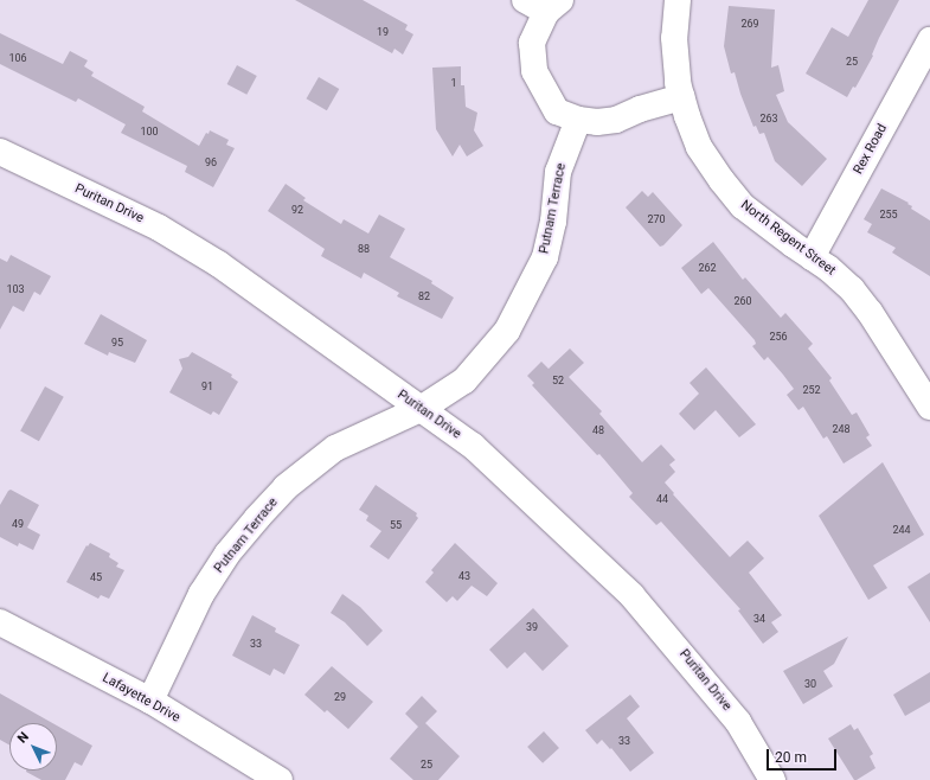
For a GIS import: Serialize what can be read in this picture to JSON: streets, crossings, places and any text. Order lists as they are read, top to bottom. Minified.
{"streets":{"street":["Rex Road","Puritan Drive","Putnam Terrace","North Regent Street","Lafayette Drive"]},"crossings":[["Rex Road","North Regent Street"],["Puritan Drive","Putnam Terrace"],["Putnam Terrace","Lafayette Drive"]],"house_numbers":["269","19","106","25","1","263","100","96","92","255","270","88","262","103","82","260","256","95","52","91","252","248","48","44","49","55","244","43","45","34","39","33","30","29","33","25"],"scale_bar":"20 m","north":"top left"}
